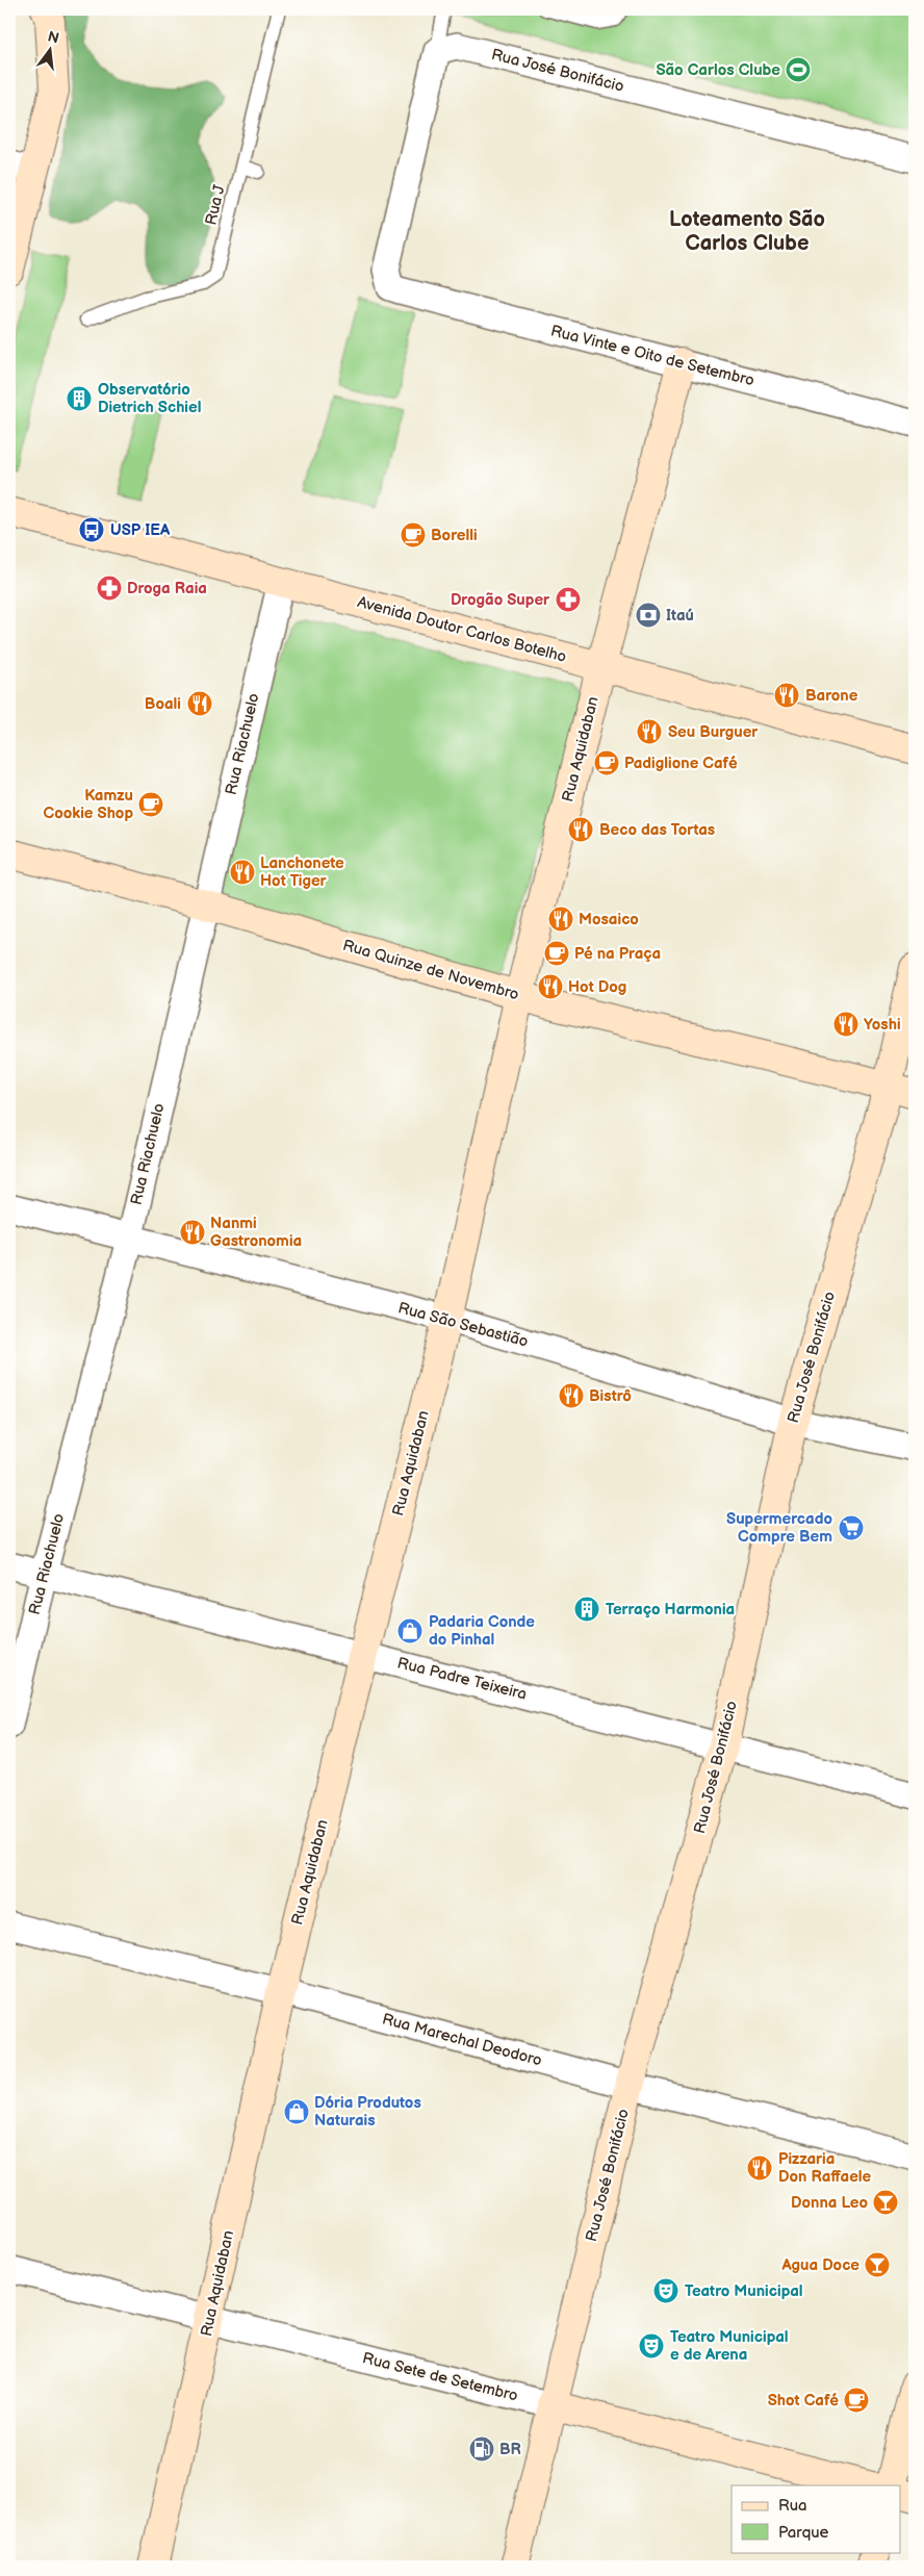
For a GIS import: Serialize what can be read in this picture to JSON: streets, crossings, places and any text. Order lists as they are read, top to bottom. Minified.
{"streets":{"main road":["Rua José Bonifácio","Avenida Doutor Carlos Botelho","Rua Aquidaban","Rua Quinze de Novembro","Rua Sete de Setembro"],"street":["Rua Vinte e Oito de Setembro","Rua Riachuelo","Rua São Sebastião","Rua Padre Teixeira","Rua Marechal Deodoro"],"lane":["Rua J"]},"crossings":[["Rua José Bonifácio","Rua Vinte e Oito de Setembro"],["Rua José Bonifácio","Rua Quinze de Novembro"],["Rua José Bonifácio","Rua São Sebastião"],["Rua José Bonifácio","Rua Padre Teixeira"],["Rua José Bonifácio","Rua Marechal Deodoro"],["Rua José Bonifácio","Rua Sete de Setembro"],["Rua Vinte e Oito de Setembro","Rua Aquidaban"],["Avenida Doutor Carlos Botelho","Rua Riachuelo"],["Avenida Doutor Carlos Botelho","Rua Aquidaban"],["Rua Riachuelo","Rua Quinze de Novembro"],["Rua Riachuelo","Rua São Sebastião"],["Rua Riachuelo","Rua Padre Teixeira"],["Rua Aquidaban","Rua Quinze de Novembro"],["Rua Aquidaban","Rua São Sebastião"],["Rua Aquidaban","Rua Padre Teixeira"],["Rua Aquidaban","Rua Marechal Deodoro"],["Rua Aquidaban","Rua Sete de Setembro"]],"districts":["Loteamento São Carlos Clube"],"places":{"sports":["São Carlos Clube"],"building":["Observatório Dietrich Schiel","Terraço Harmonia"],"bus stop":["USP IEA"],"cafe":["Borelli","Padiglione Café","Kamzu Cookie Shop","Pé na Praça","Shot Café"],"pharmacy":["Droga Raia","Drogão Super"],"bank":["Itaú"],"restaurant":["Barone","Boali","Seu Burguer","Beco das Tortas","Lanchonete Hot Tiger","Mosaico","Hot Dog","Yoshi","Nanmi Gastronomia","Bistrô","Pizzaria Don Raffaele"],"supermarket":["Supermercado Compre Bem"],"shop":["Padaria Conde do Pinhal","Dória Produtos Naturais"],"bar":["Donna Leo","Agua Doce"],"theatre":["Teatro Municipal","Teatro Municipal e de Arena"],"fuel station":["BR"]},"legend":["Rua","Parque"],"north":"top"}
